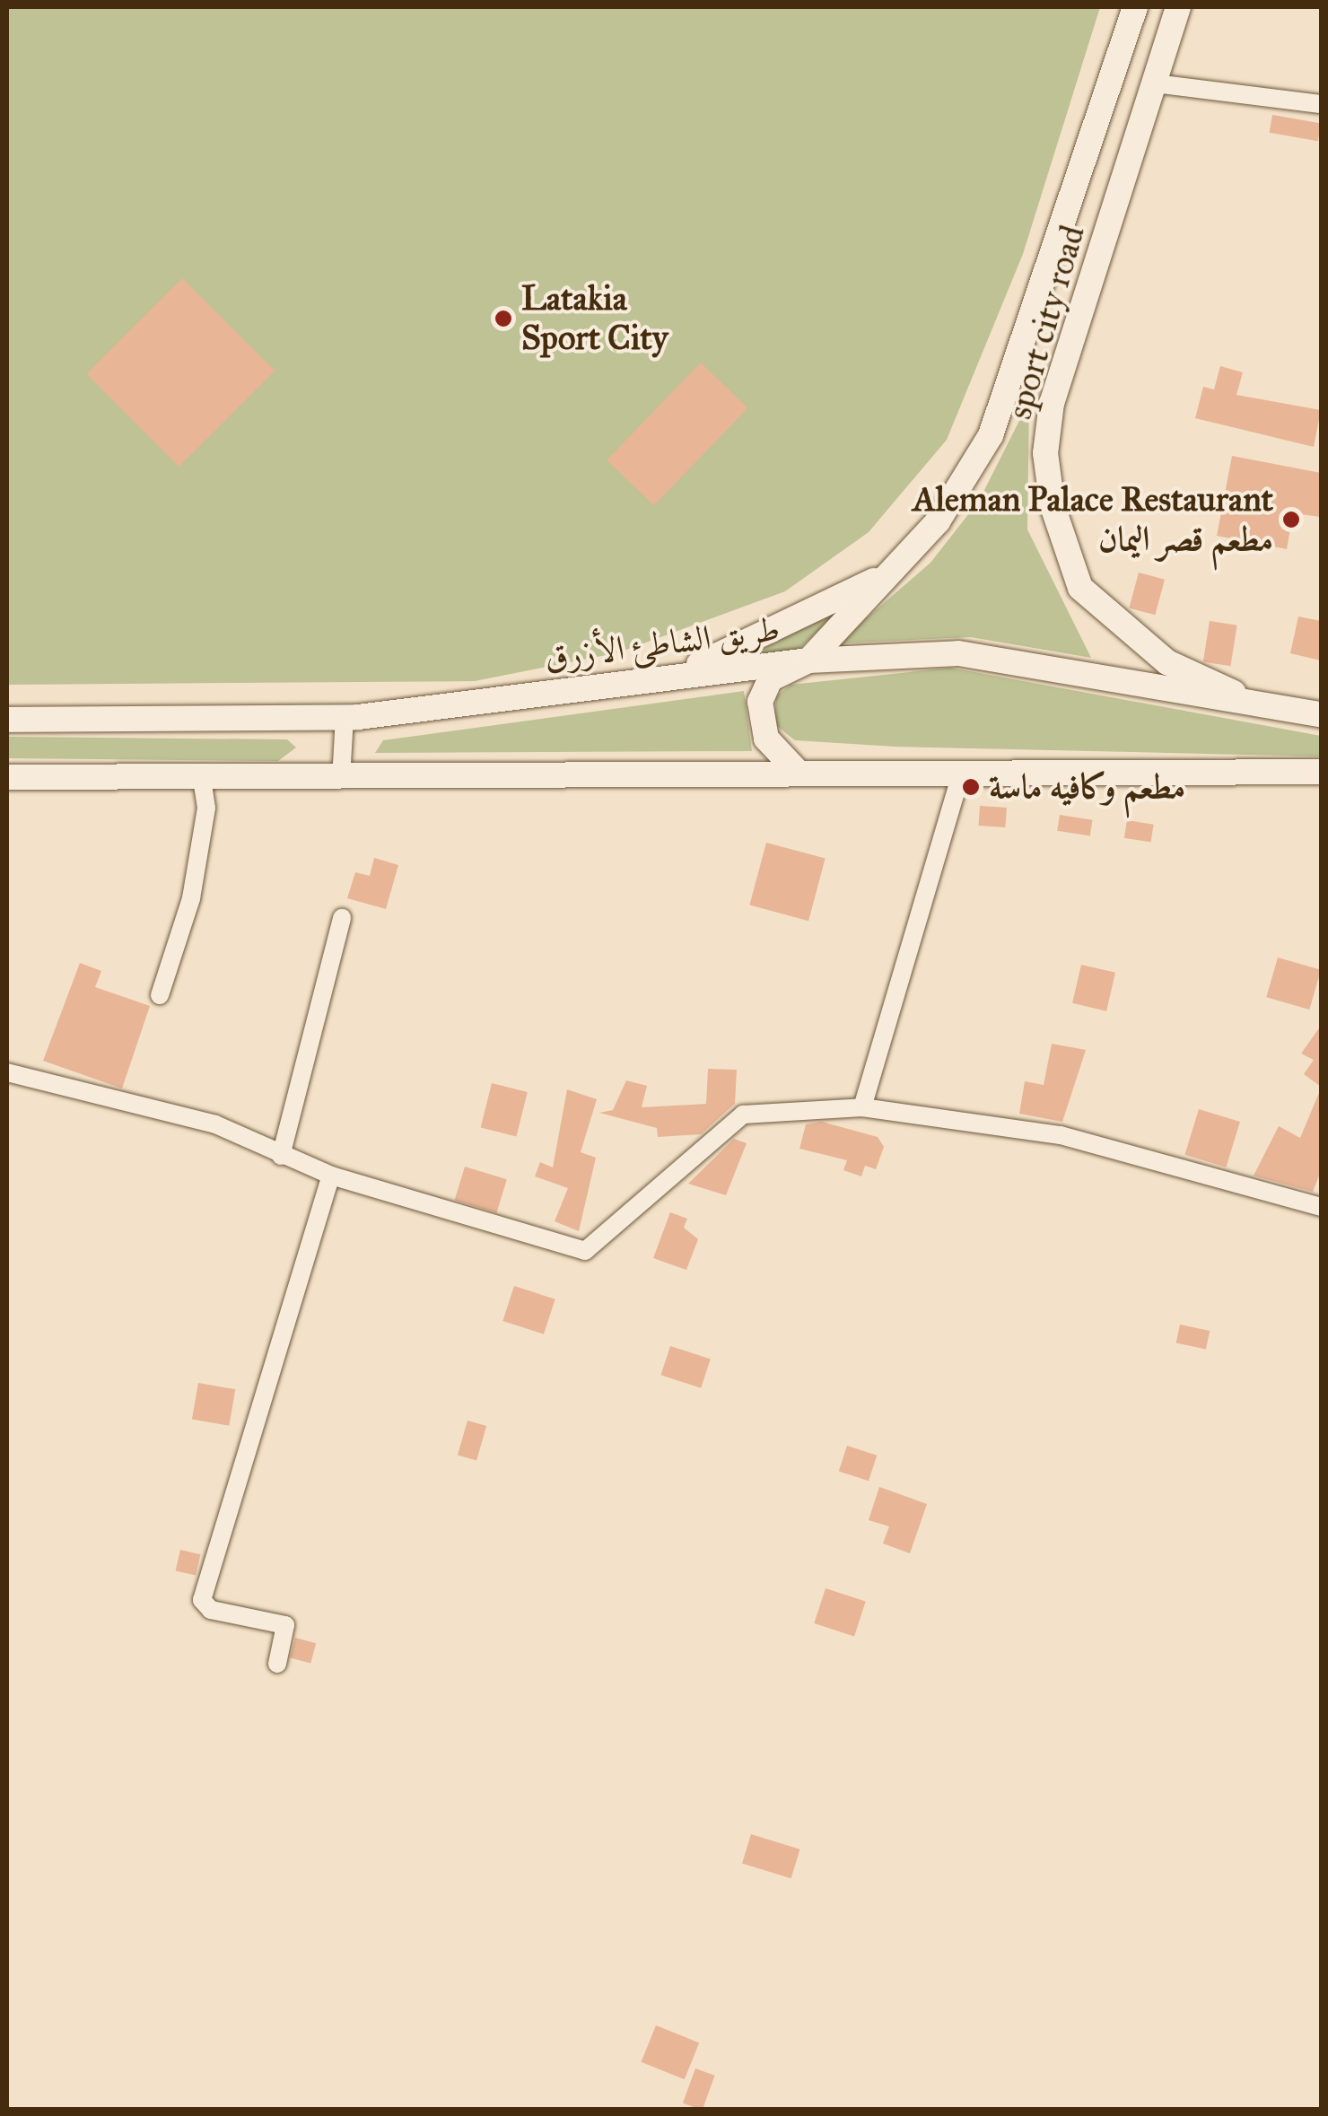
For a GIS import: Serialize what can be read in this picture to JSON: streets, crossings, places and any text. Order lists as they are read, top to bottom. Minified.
{"streets":{"main road":["sport city road","طريق الشاطئ الأزرق"]},"crossings":[["sport city road","طريق الشاطئ الأزرق"]],"places":["Latakia Sport City","Aleman Palace Restaurant مطعم قصر اليمان","مطعم وكافيه ماسة"]}
